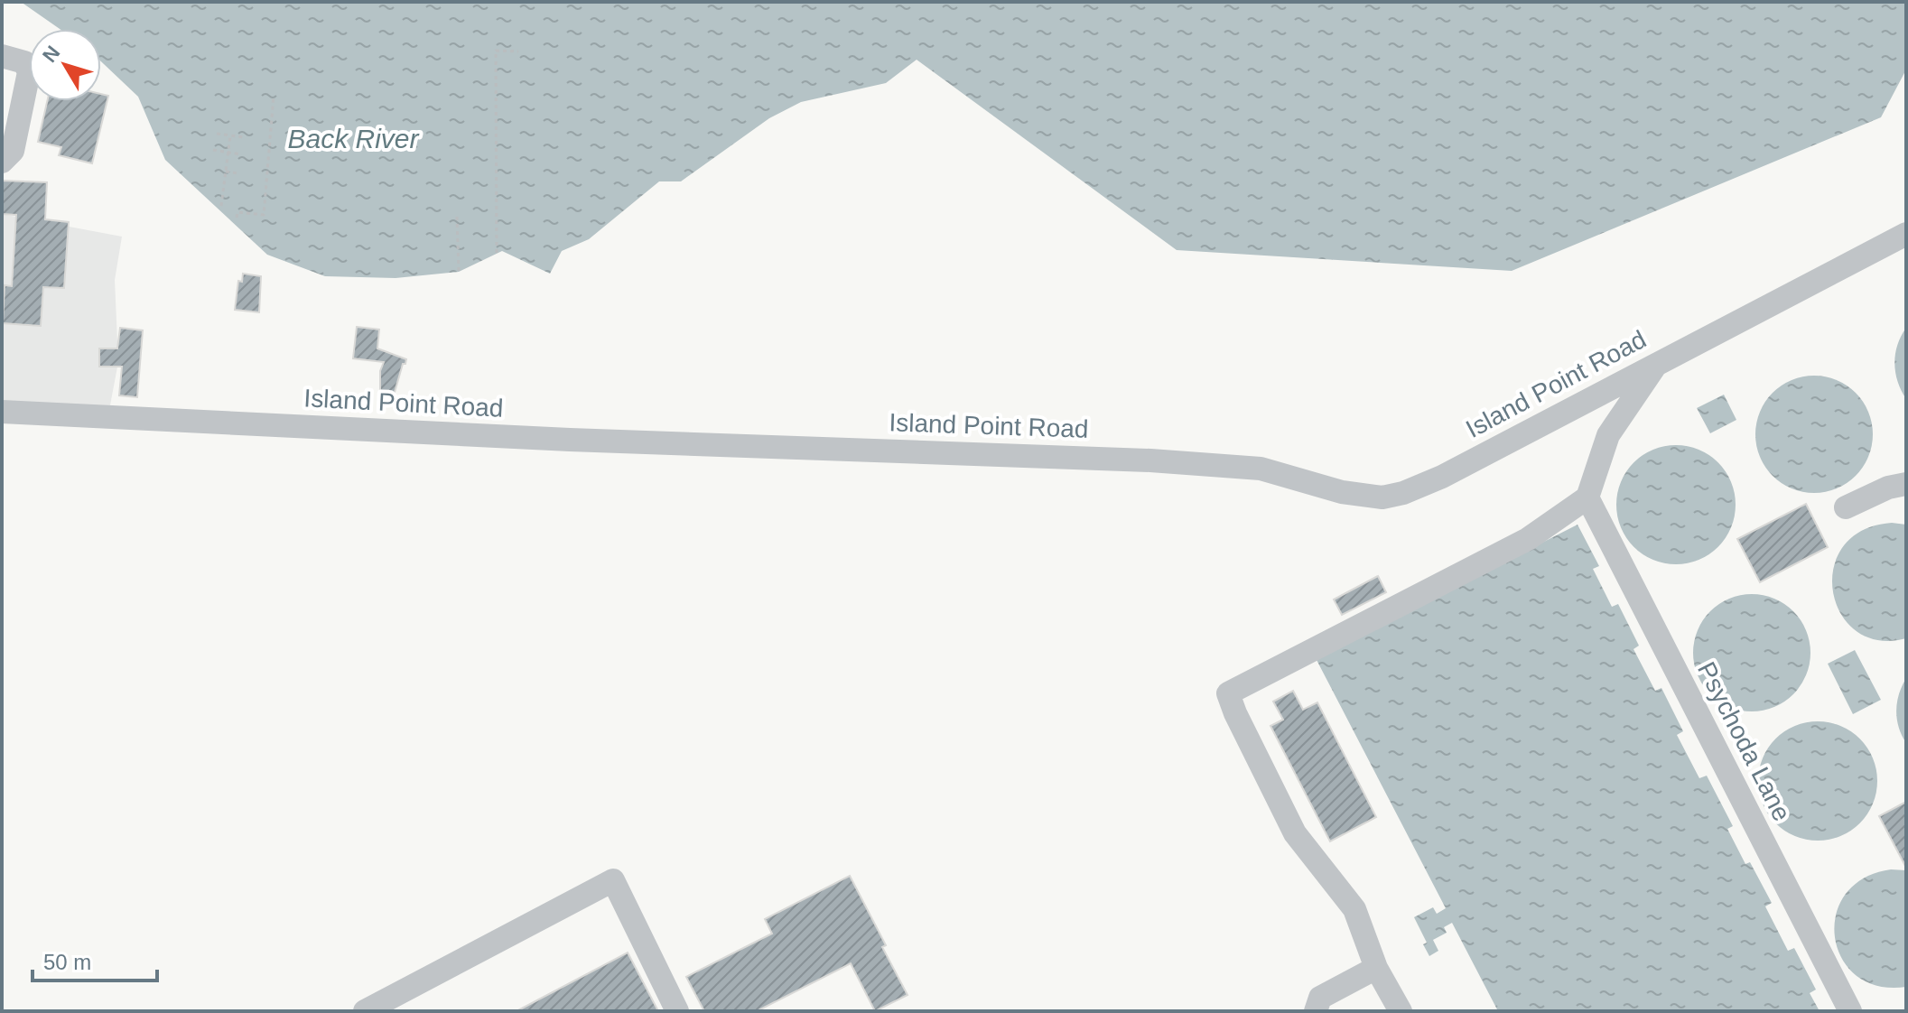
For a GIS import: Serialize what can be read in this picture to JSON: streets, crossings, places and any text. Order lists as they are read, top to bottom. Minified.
{"streets":{"street":["Island Point Road","Psychoda Lane"]},"water":["Back River"],"scale_bar":"50 m","north":"top left"}
